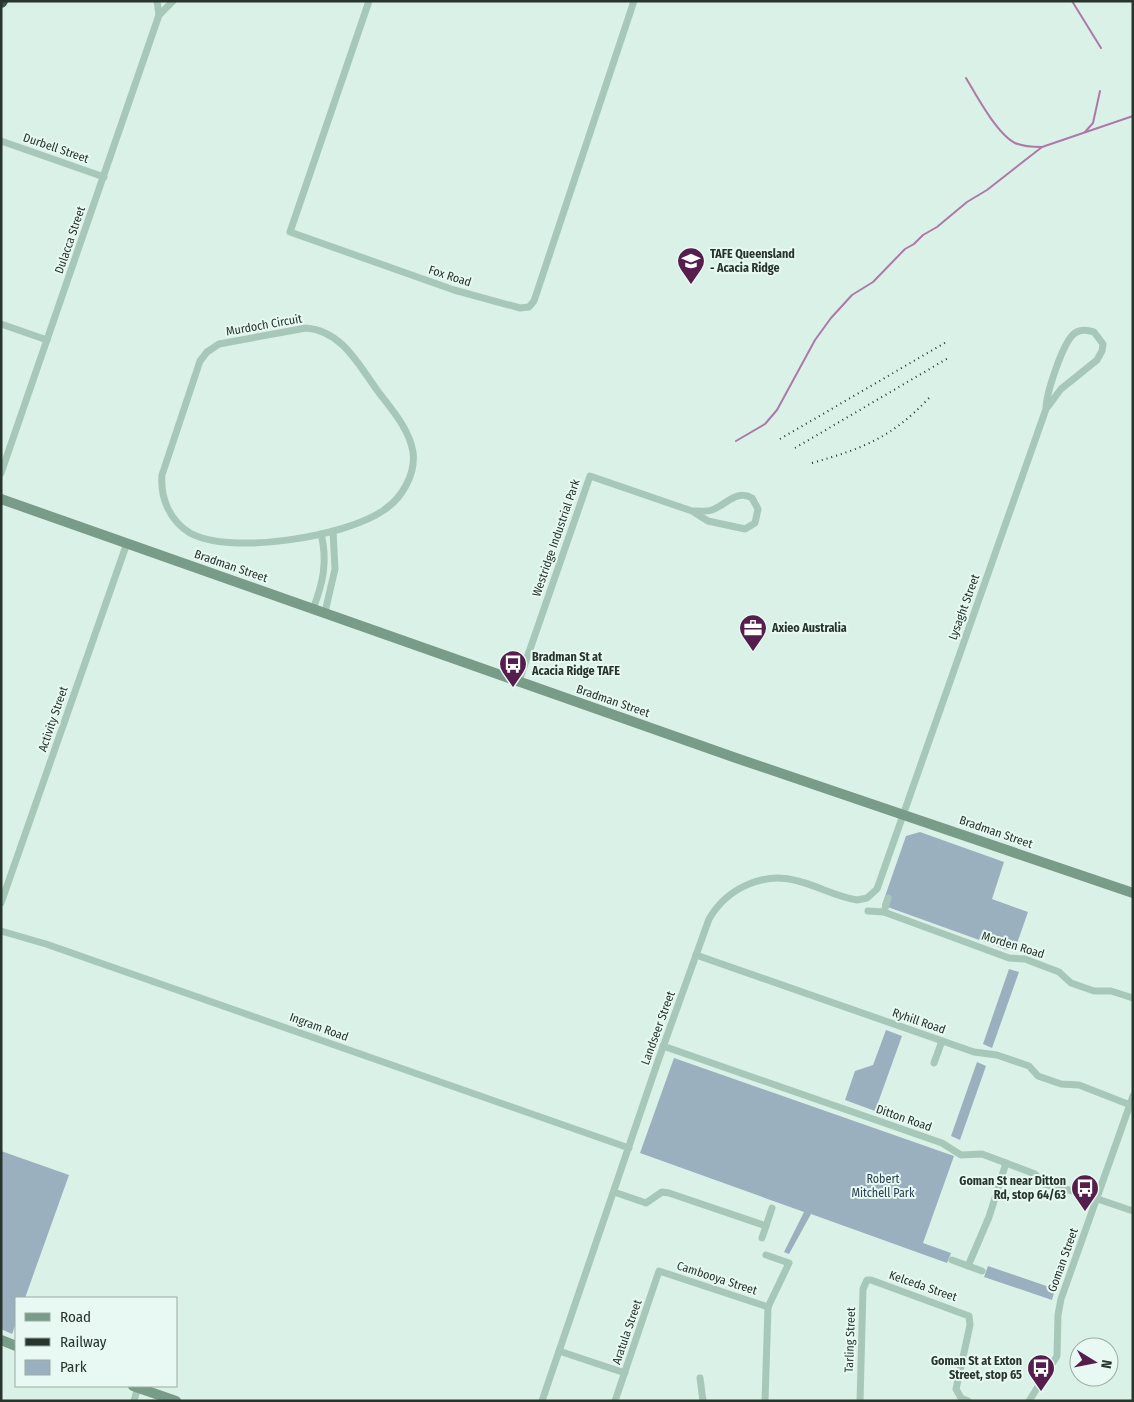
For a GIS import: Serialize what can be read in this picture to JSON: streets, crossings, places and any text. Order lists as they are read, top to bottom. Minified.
{"streets":{"main road":["Bradman Street"],"street":["Durbell Street","Dulacca Street","Fox Road","Murdoch Circuit","Westridge Industrial Park","Lysaght Street","Activity Street","Morden Road","Ryhill Road","Ingram Road","Landseer Street","Ditton Road","Goman Street","Cambooya Street","Kelceda Street","Aratula Street","Tarling Street"]},"crossings":[["Durbell Street","Dulacca Street"],["Westridge Industrial Park","Bradman Street"],["Bradman Street","Lysaght Street"],["Bradman Street","Activity Street"],["Bradman Street","Landseer Street"],["Lysaght Street","Landseer Street"],["Ryhill Road","Landseer Street"],["Ryhill Road","Goman Street"],["Ingram Road","Landseer Street"],["Landseer Street","Ditton Road"],["Ditton Road","Goman Street"],["Cambooya Street","Aratula Street"],["Kelceda Street","Tarling Street"]],"parks":["Robert Mitchell Park"],"places":{"school or university":["TAFE Queensland - Acacia Ridge"],"office":["Axieo Australia"],"bus stop":["Bradman St at Acacia Ridge TAFE","Goman St near Ditton Rd, stop 64/63","Goman St at Exton Street, stop 65"]},"legend":["Road","Railway","Park"],"north":"right"}
